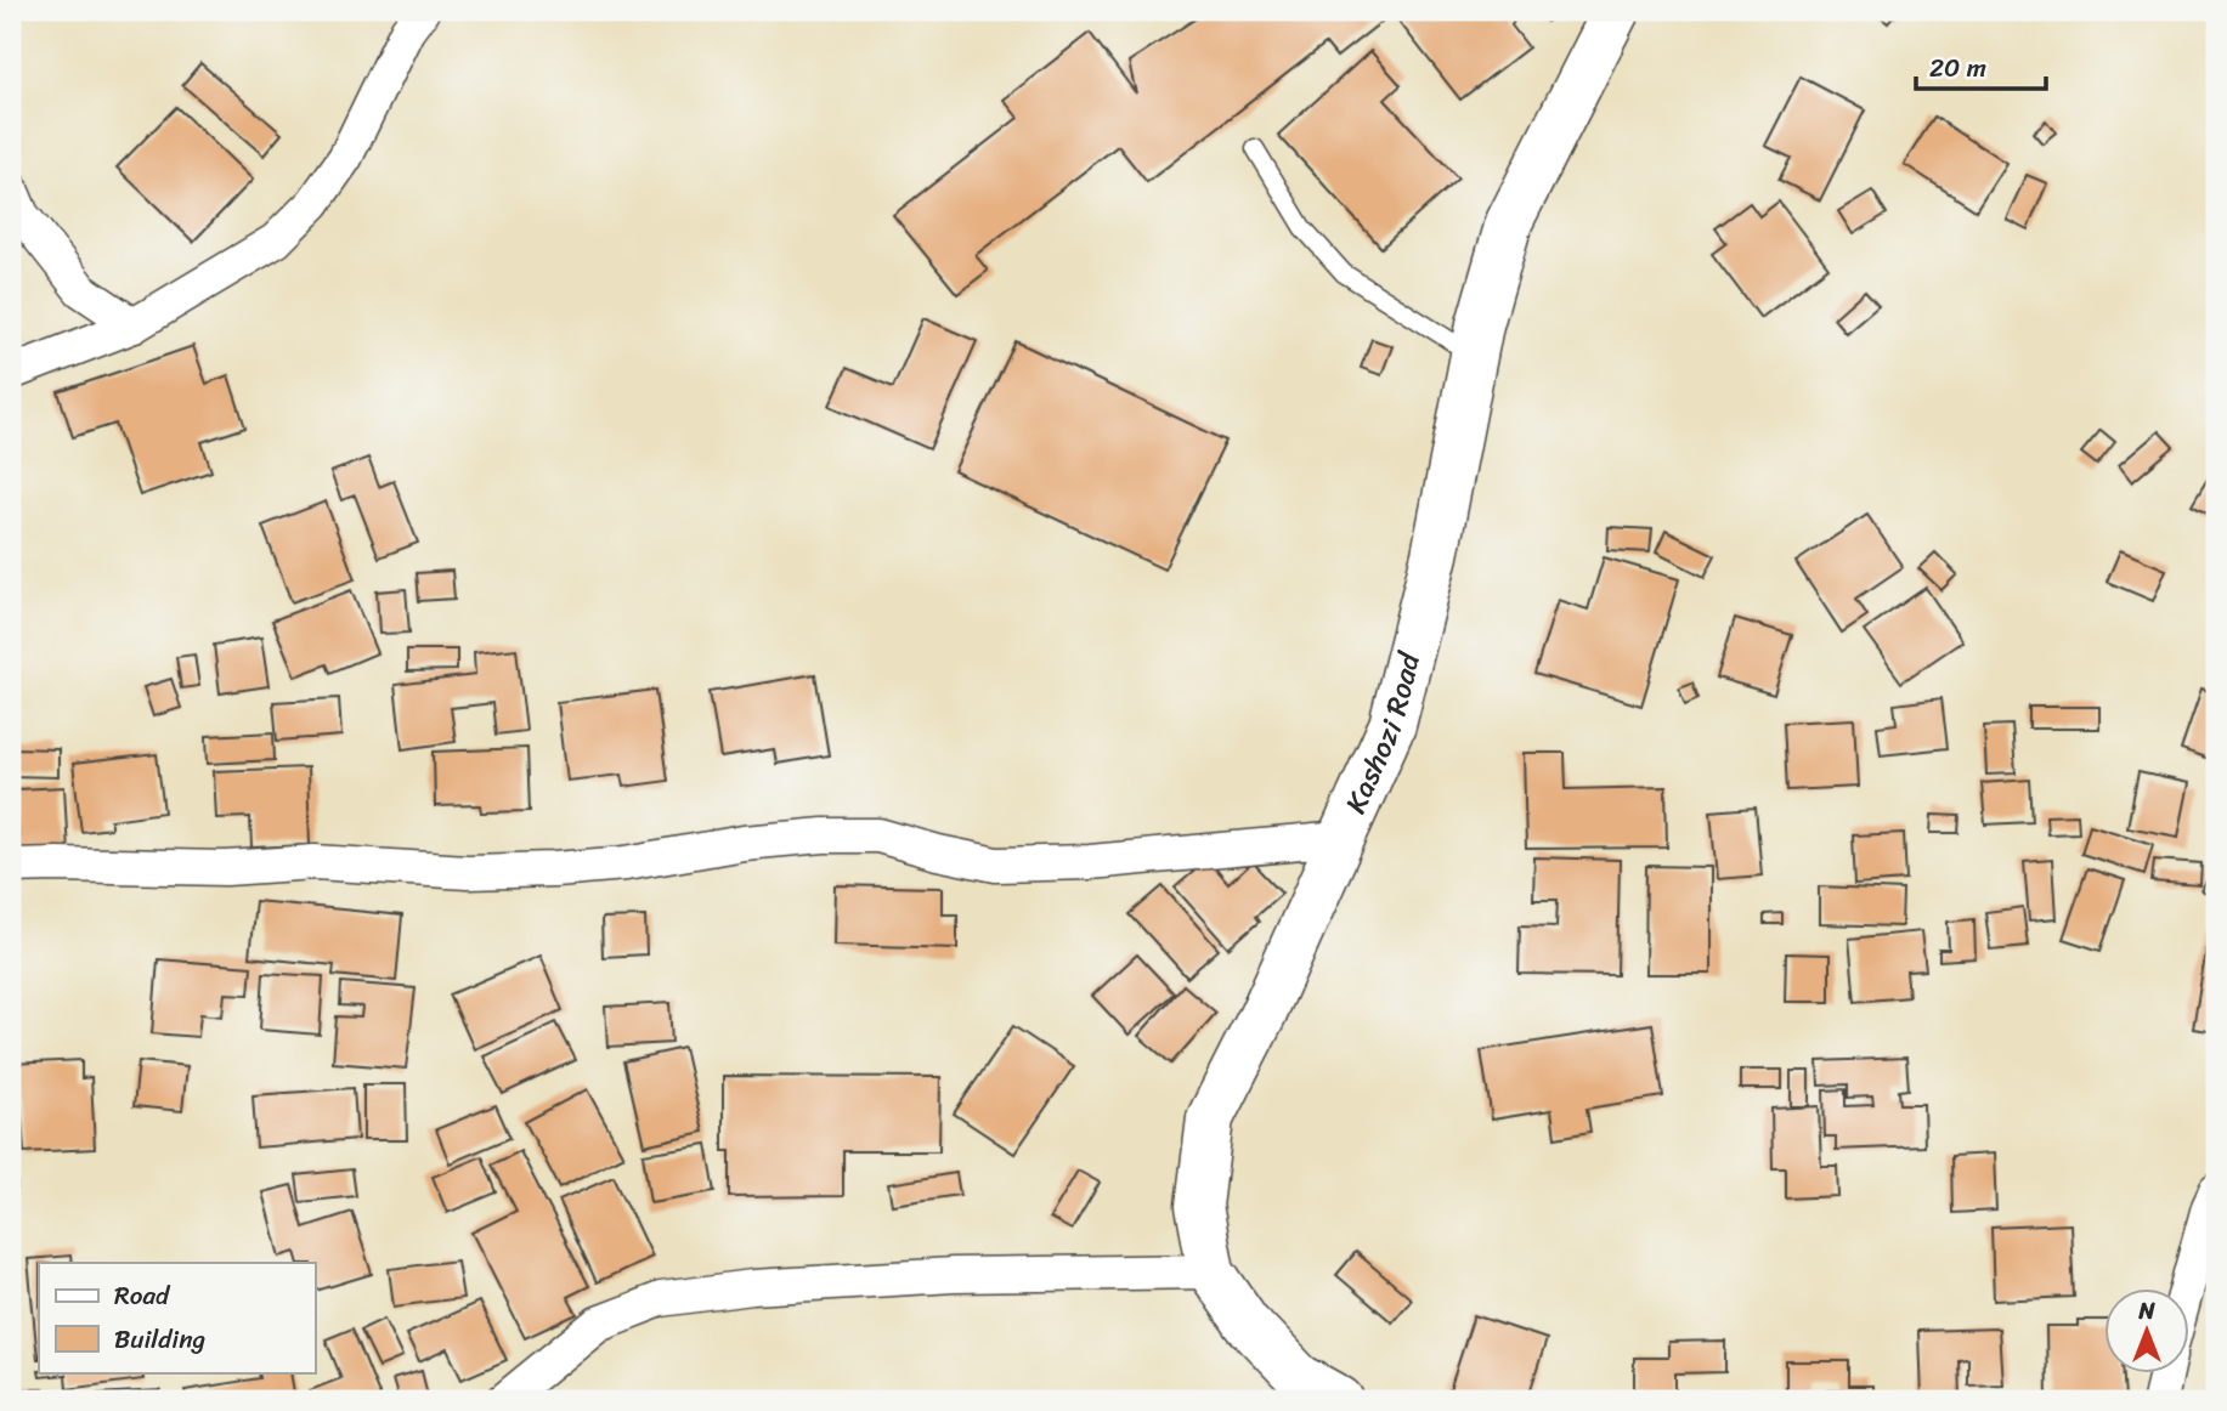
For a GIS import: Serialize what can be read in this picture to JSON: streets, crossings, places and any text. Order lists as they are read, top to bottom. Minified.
{"streets":{"main road":["Kashozi Road"]},"legend":["Road","Building"],"scale_bar":"20 m","north":"top"}
